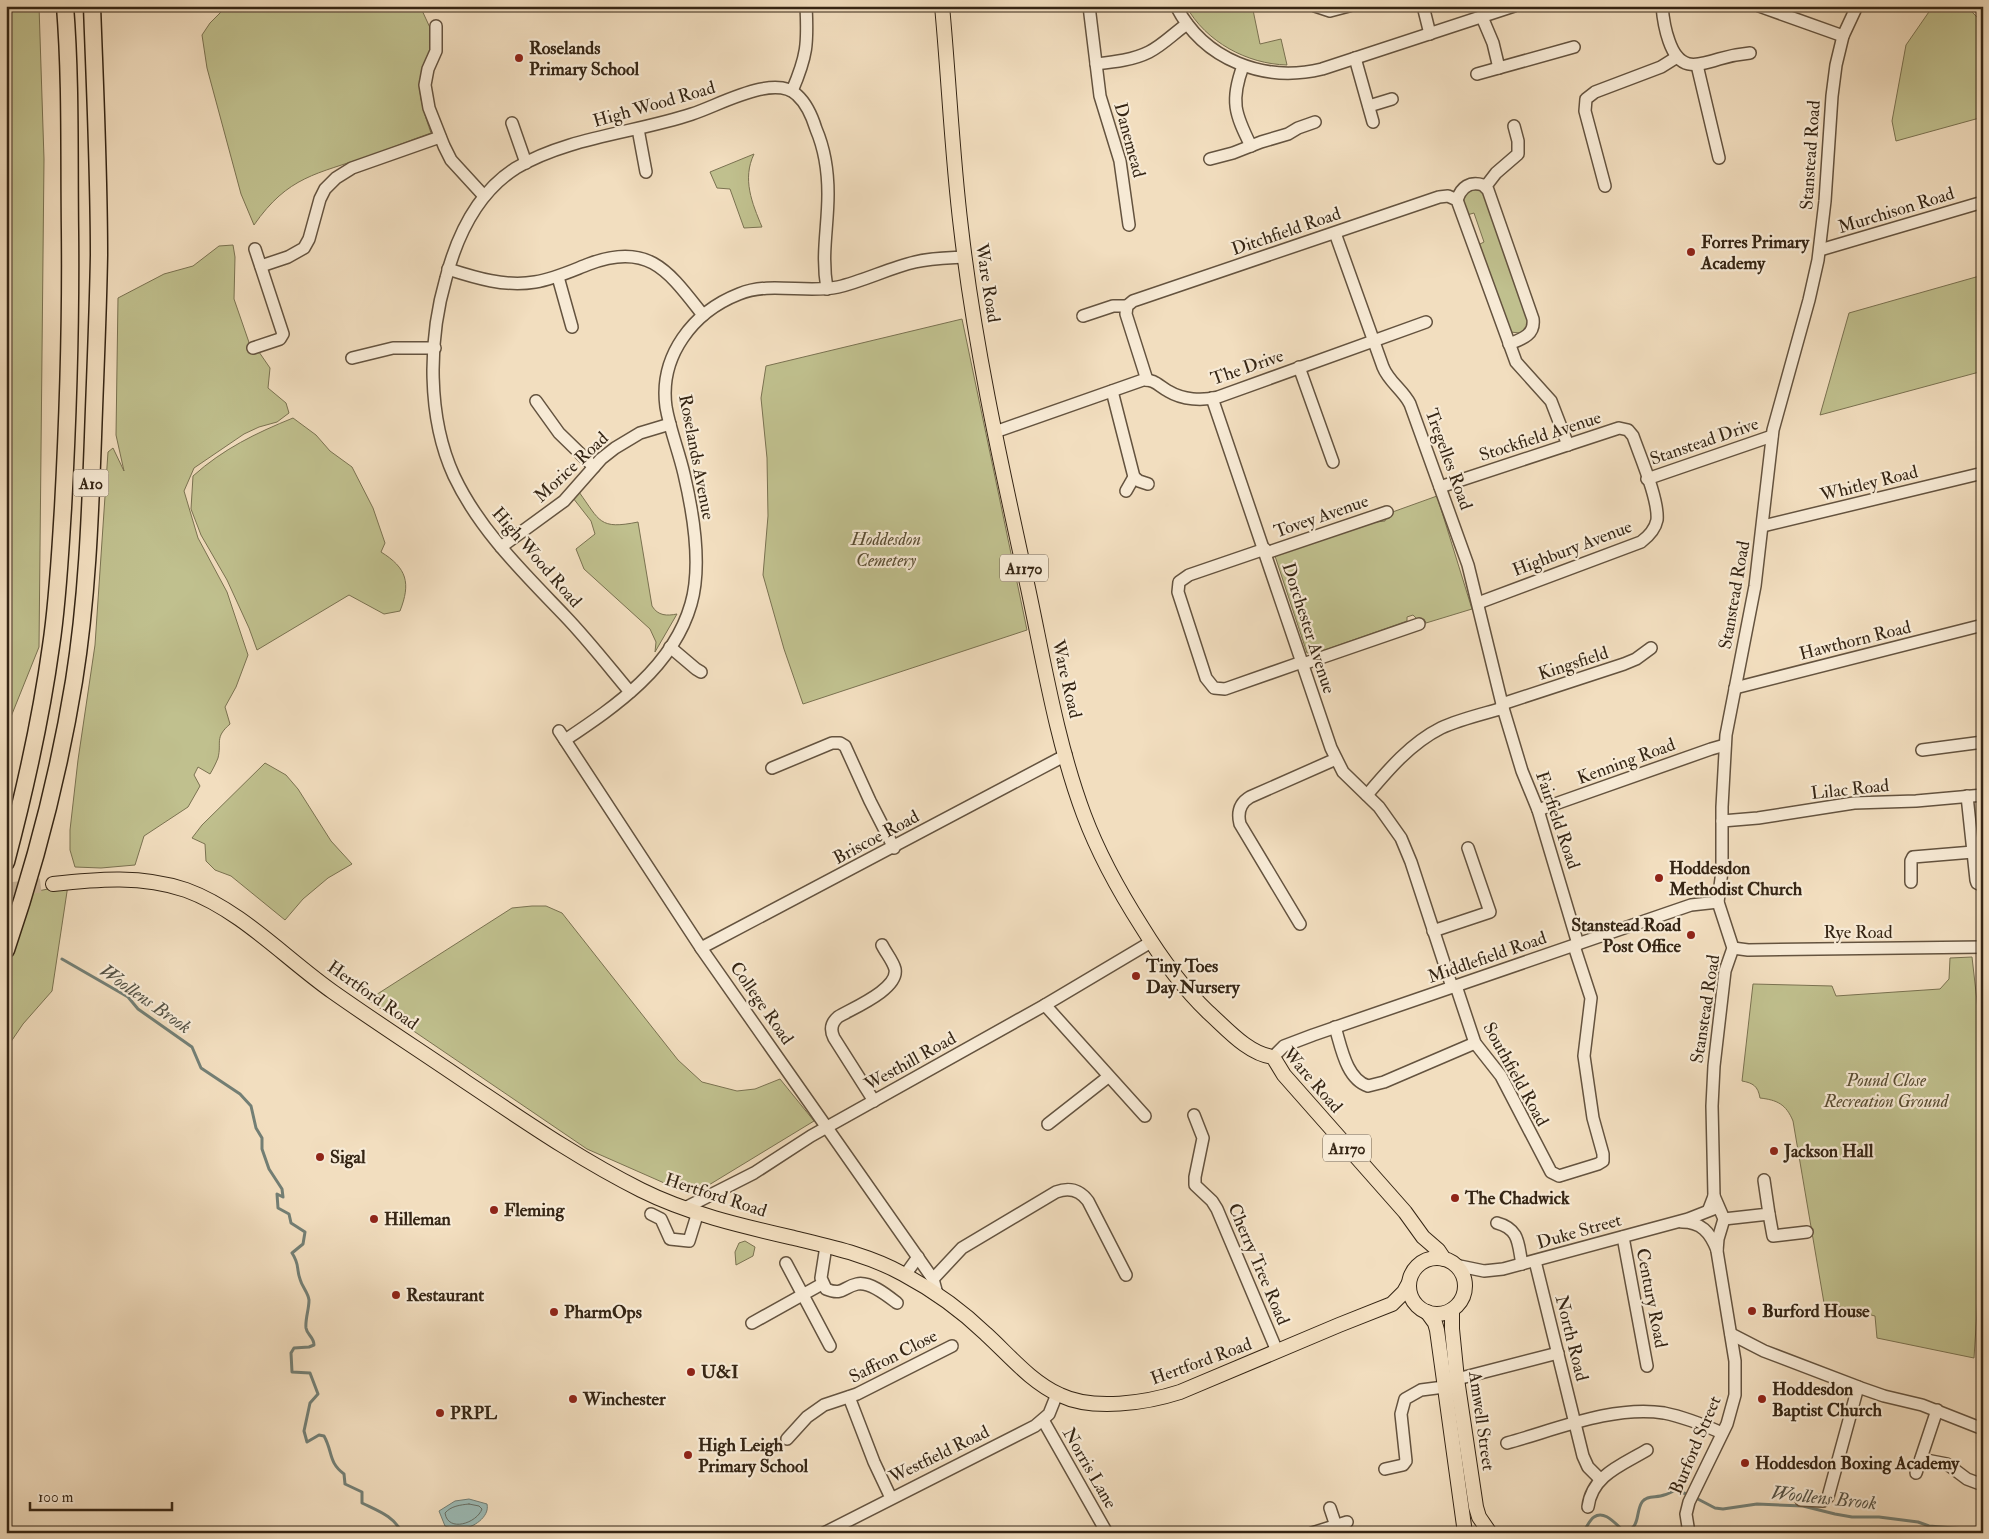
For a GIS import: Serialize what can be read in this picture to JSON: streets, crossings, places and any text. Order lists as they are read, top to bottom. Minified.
{"streets":{"highway":["A10"],"main road":["Ware Road","A1170","Hertford Road","Amwell Street"],"street":["High Wood Road","Danemead","Stanstead Road","Murchison Road","Ditchfield Road","The Drive","Stockfield Avenue","Stanstead Drive","Roselands Avenue","Tregelles Road","Morice Road","Whitley Road","Tovey Avenue","Highbury Avenue","Dorchester Avenue","Hawthorn Road","Kingsfield","Kenning Road","Lilac Road","Fairfield Road","Briscoe Road","Rye Road","Middlefield Road","College Road","Westhill Road","Southfield Road","Duke Street","Cherry Tree Road","Century Road","North Road","Saffron Close","Burford Street","Westfield Road","Norris Lane"]},"crossings":[["High Wood Road","Roselands Avenue"],["High Wood Road","Morice Road"],["Stanstead Road","Murchison Road"],["Stanstead Road","Stanstead Drive"],["Stanstead Road","Whitley Road"],["Stanstead Road","Hawthorn Road"],["Stanstead Road","Kenning Road"],["Stanstead Road","Lilac Road"],["Stanstead Road","Rye Road"],["Stanstead Road","Middlefield Road"],["Stanstead Road","Duke Street"],["Stanstead Road","Burford Street"],["Ditchfield Road","Tregelles Road"],["Ware Road","Roselands Avenue"],["Ware Road","Briscoe Road"],["Ware Road","Middlefield Road"],["Ware Road","Hertford Road"],["Ware Road","Westhill Road"],["Ware Road","Duke Street"],["Ware Road","Amwell Street"],["The Drive","Tregelles Road"],["The Drive","Dorchester Avenue"],["Stockfield Avenue","Stanstead Drive"],["Stockfield Avenue","Tregelles Road"],["Stockfield Avenue","Highbury Avenue"],["Stanstead Drive","Highbury Avenue"],["Roselands Avenue","Morice Road"],["Roselands Avenue","College Road"],["Tregelles Road","Highbury Avenue"],["Tregelles Road","Kingsfield"],["Tregelles Road","Fairfield Road"],["Tovey Avenue","Dorchester Avenue"],["Dorchester Avenue","Kingsfield"],["Dorchester Avenue","Southfield Road"],["Kingsfield","Fairfield Road"],["Kenning Road","Fairfield Road"],["Fairfield Road","Middlefield Road"],["Fairfield Road","Southfield Road"],["Briscoe Road","College Road"],["Middlefield Road","Southfield Road"],["Hertford Road","College Road"],["Hertford Road","Westhill Road"],["Hertford Road","Duke Street"],["Hertford Road","Cherry Tree Road"],["Hertford Road","Amwell Street"],["College Road","Westhill Road"],["Duke Street","Century Road"],["Duke Street","North Road"],["Duke Street","Amwell Street"],["Duke Street","Burford Street"],["Saffron Close","Westfield Road"],["Westfield Road","Norris Lane"]],"water":["Woollens Brook"],"parks":["Hoddesdon Cemetery","Pound Close Recreation Ground"],"places":["Roselands Primary School","Forres Primary Academy","Hoddesdon Methodist Church","Stanstead Road Post Office","Tiny Toes Day Nursery","Jackson Hall","Sigal","The Chadwick","Fleming","Hilleman","Restaurant","Burford House","PharmOps","U&I","Winchester","Hoddesdon Baptist Church","PRPL","High Leigh Primary School","Hoddesdon Boxing Academy"],"scale_bar":"100 m"}
